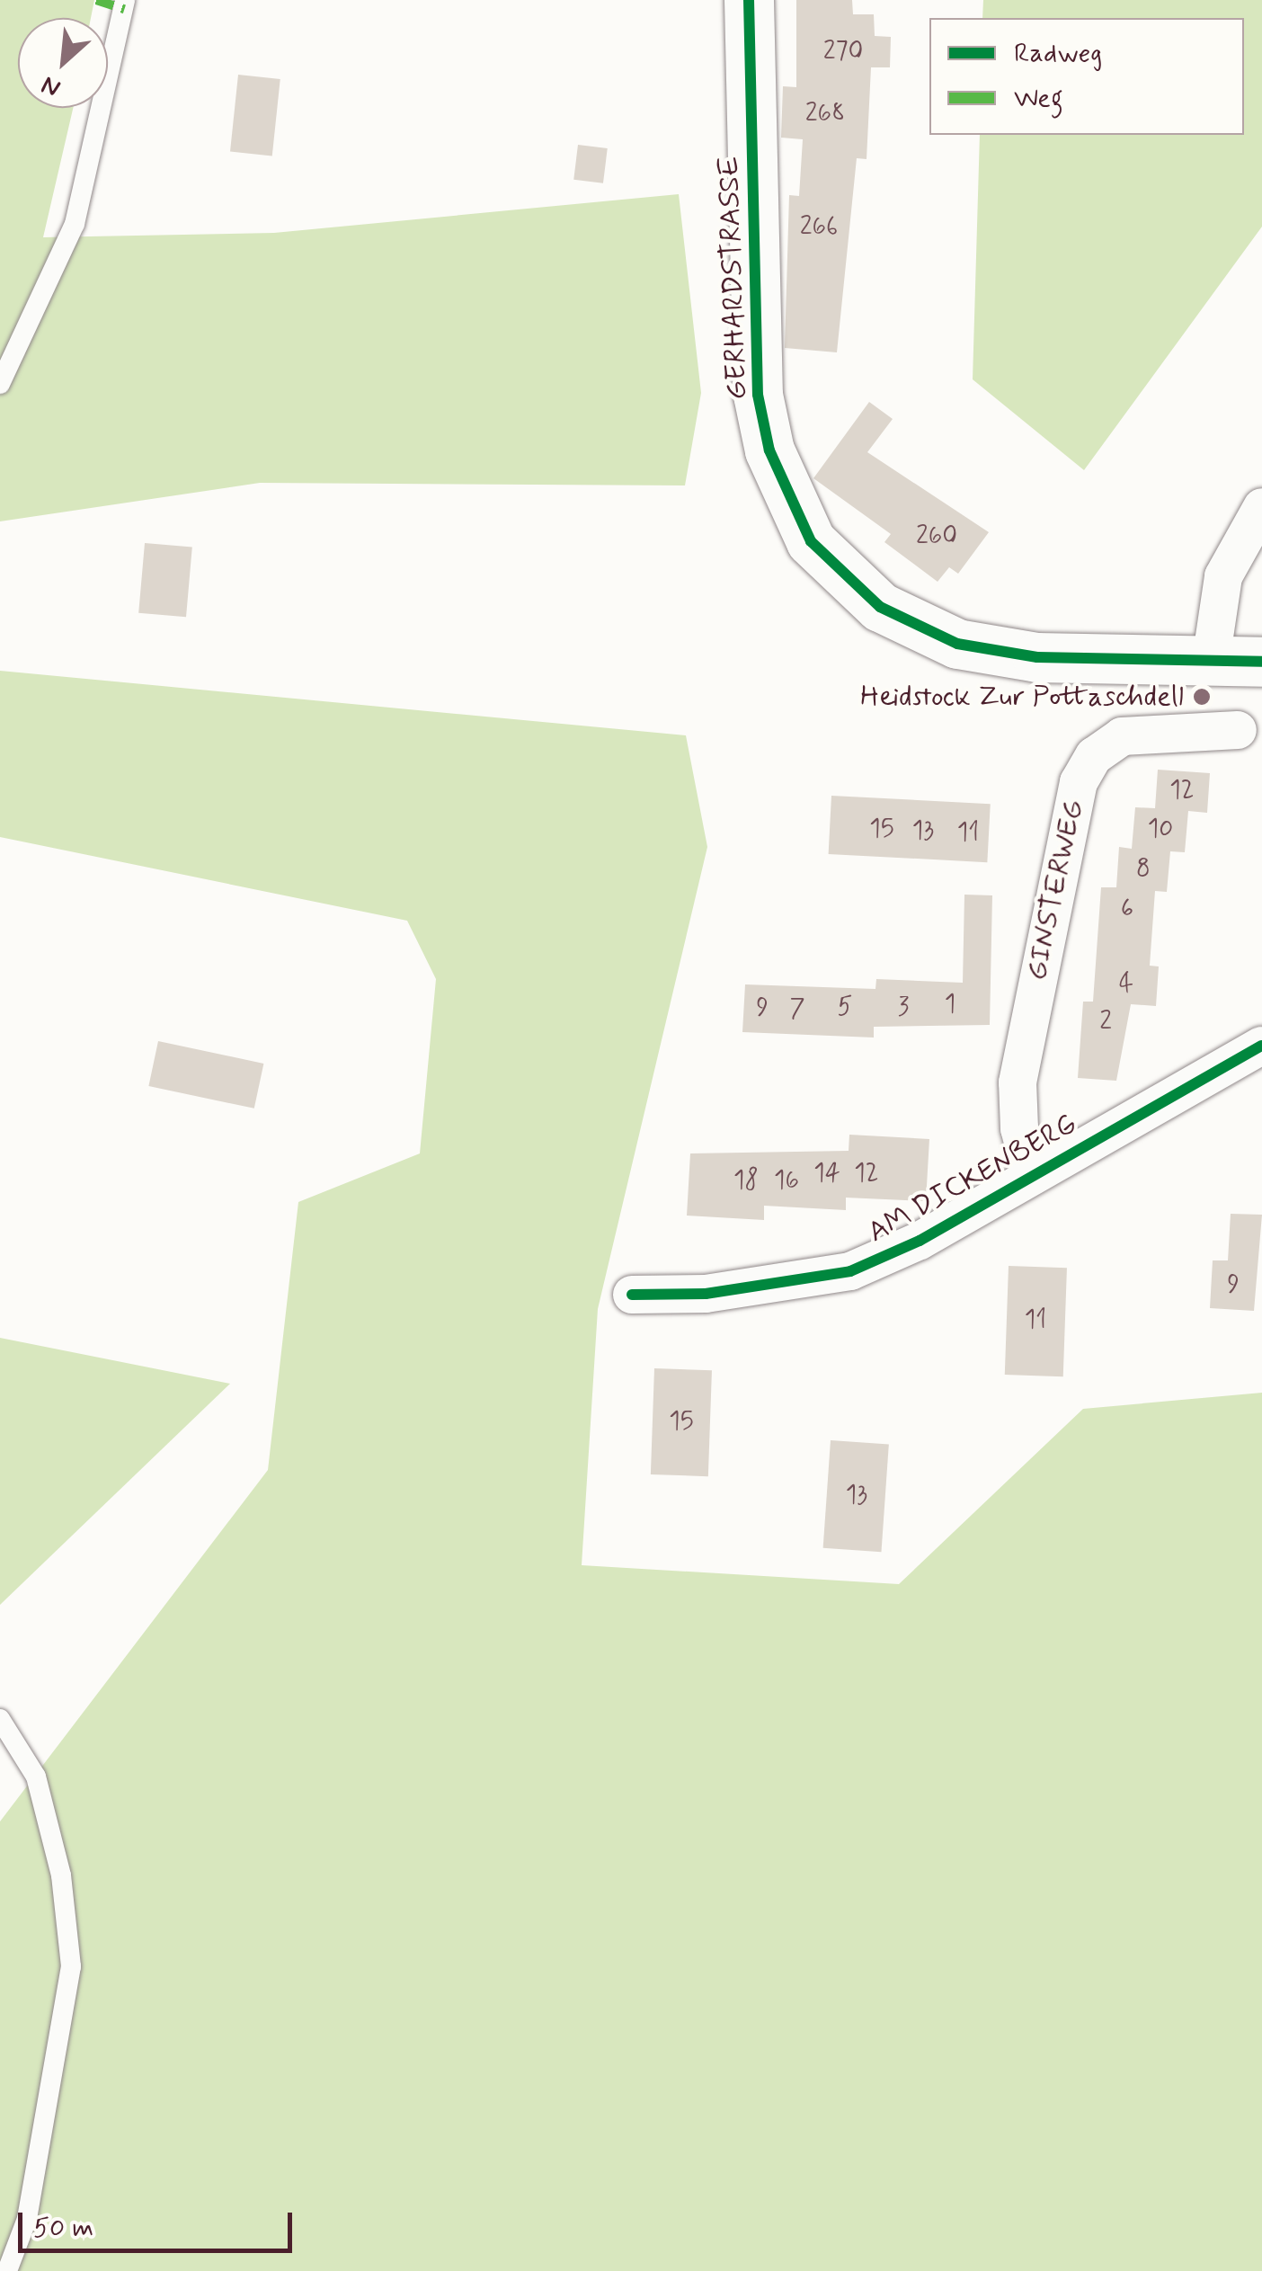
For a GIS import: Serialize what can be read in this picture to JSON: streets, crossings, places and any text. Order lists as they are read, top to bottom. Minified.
{"streets":{"street":["GERHARDSTRASSE","GINSTERWEG","AM DICKENBERG"]},"crossings":[["GINSTERWEG","AM DICKENBERG"]],"places":["Heidstock Zur Pottaschdell"],"house_numbers":["270","268","266","260","12","15","10","13","11","8","6","4","1","5","3","9","7","2","14","12","18","16","9","11","15","13"],"legend":["Radweg","Weg"],"scale_bar":"50 m","north":"bottom left"}
